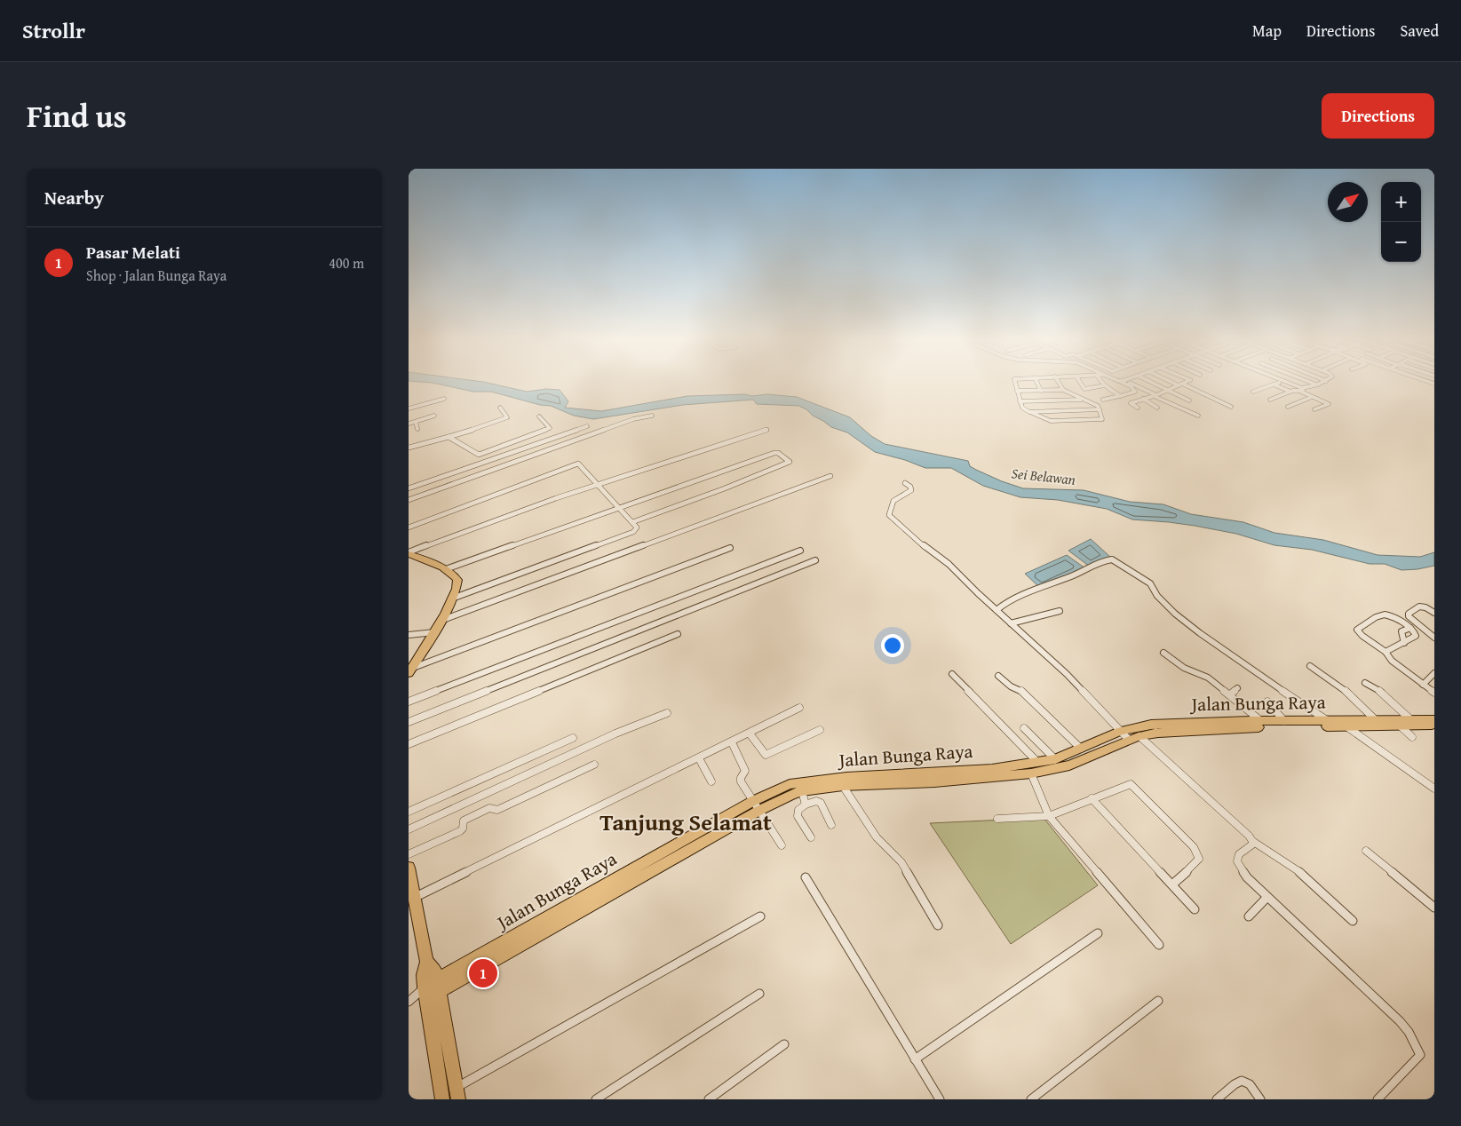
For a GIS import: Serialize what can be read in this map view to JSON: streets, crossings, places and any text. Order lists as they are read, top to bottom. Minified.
{"streets":{"main road":["Jalan Bunga Raya"]},"districts":["Tanjung Selamat"],"water":["Sei Belawan"],"north":"top right","page":{"header":"Strollr","nav":["Map","Directions","Saved"],"title":"Find us","buttons":"Directions","heading":"Nearby","map_buttons":["+","−"],"list":[{"mark":"1","name":"Pasar Melati","note":"Shop · Jalan Bunga Raya","value":"400 m"}],"pins":"1"}}
